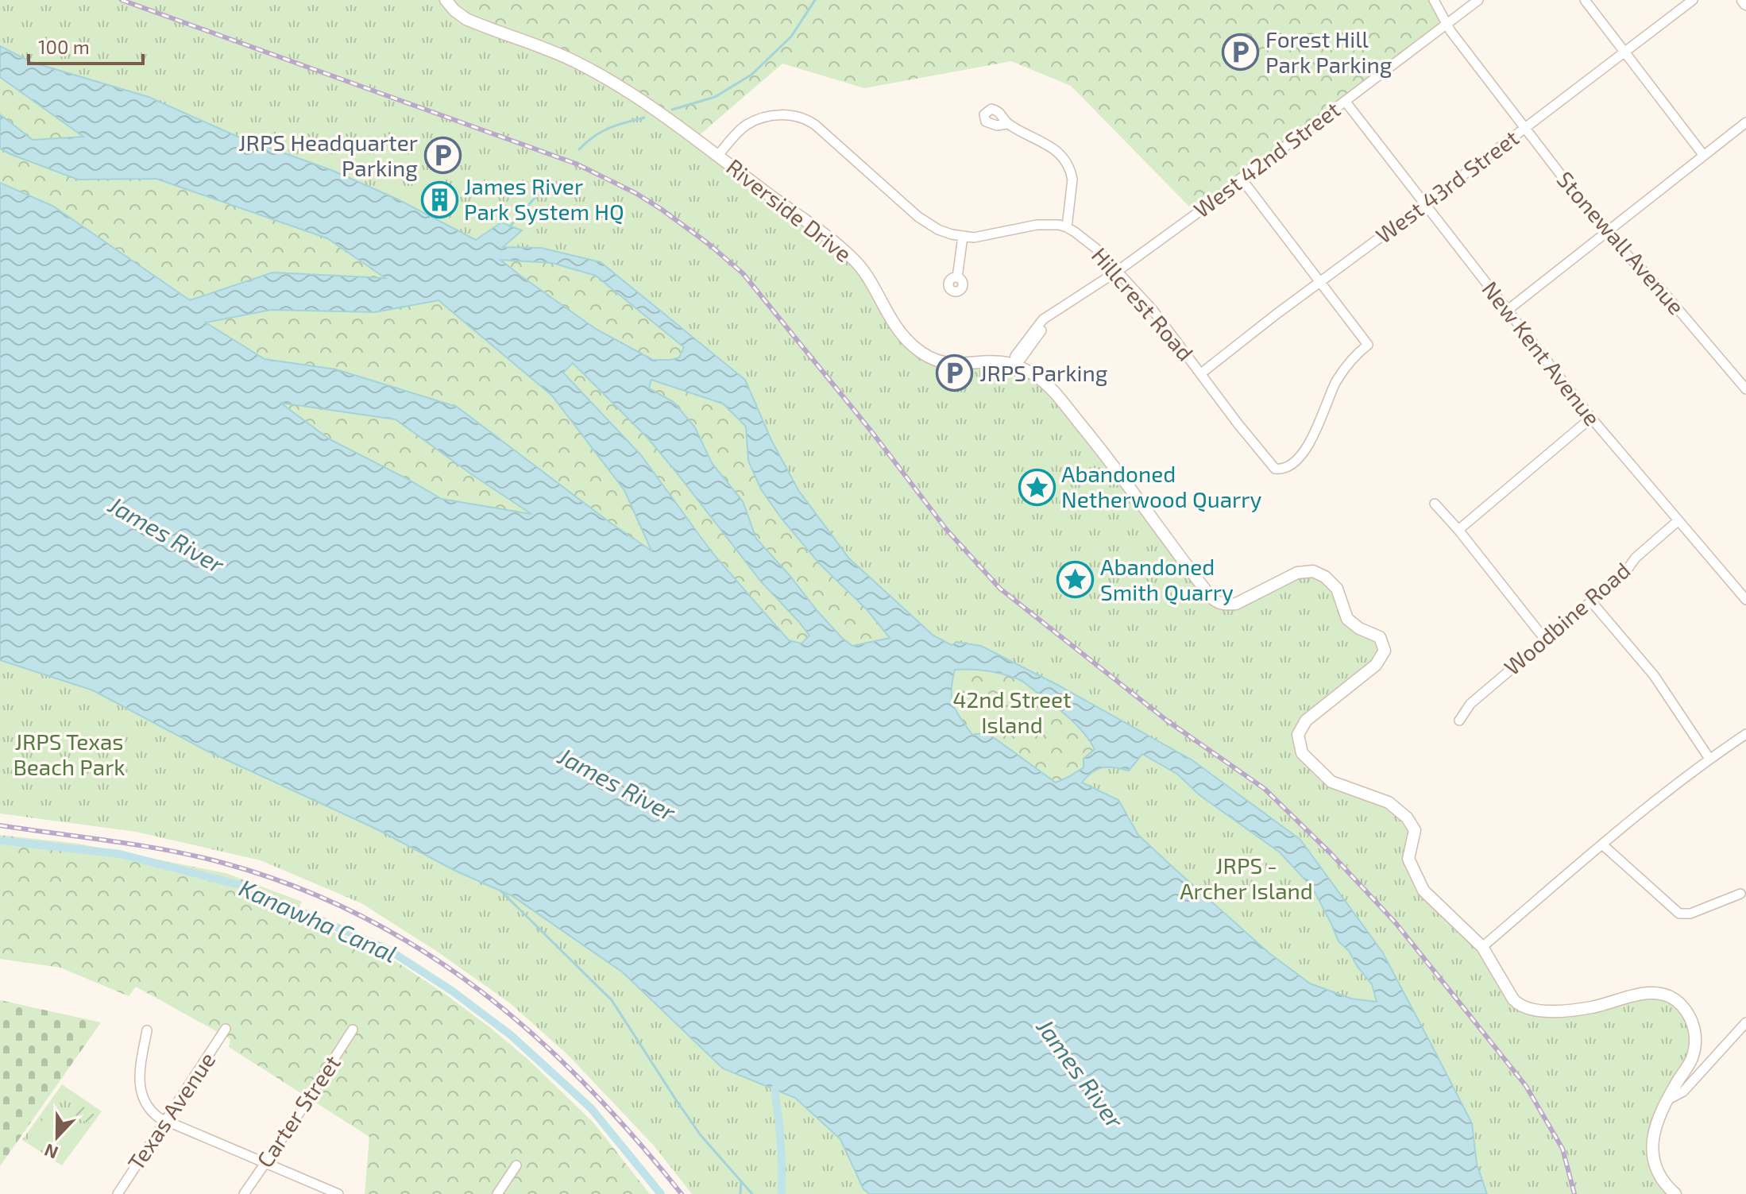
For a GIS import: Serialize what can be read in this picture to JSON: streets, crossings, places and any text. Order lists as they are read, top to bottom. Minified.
{"streets":{"street":["West 42nd Street","West 43rd Street","Riverside Drive","Stonewall Avenue","Hillcrest Road","New Kent Avenue","Woodbine Road","Texas Avenue","Carter Street"]},"crossings":[["West 42nd Street","Riverside Drive"],["West 42nd Street","Stonewall Avenue"],["West 42nd Street","Hillcrest Road"],["West 42nd Street","New Kent Avenue"],["West 43rd Street","Stonewall Avenue"],["West 43rd Street","Hillcrest Road"],["West 43rd Street","New Kent Avenue"],["New Kent Avenue","Woodbine Road"]],"water":["James River","Kanawha Canal"],"parks":["42nd Street Island","JRPS Texas Beach Park","JRPS - Archer Island"],"places":{"parking":["Forest Hill Park Parking","JRPS Headquarter Parking","JRPS Parking"],"building":["James River Park System HQ"],"place":["Abandoned Netherwood Quarry","Abandoned Smith Quarry"]},"scale_bar":"100 m","north":"bottom"}
